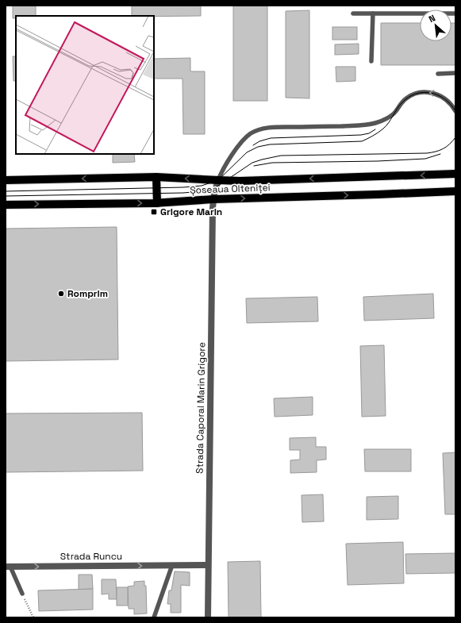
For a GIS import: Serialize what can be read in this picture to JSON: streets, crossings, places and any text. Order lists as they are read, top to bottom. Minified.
{"streets":{"main road":["Șoseaua Olteniței"],"street":["Strada Caporal Marin Grigore","Strada Runcu"]},"crossings":[["Șoseaua Olteniței","Strada Caporal Marin Grigore"],["Strada Caporal Marin Grigore","Strada Runcu"]],"one_way":["Strada Runcu"],"places":{"transit":["Grigore Marin"],"other":["Romprim"]},"north":"top left"}
